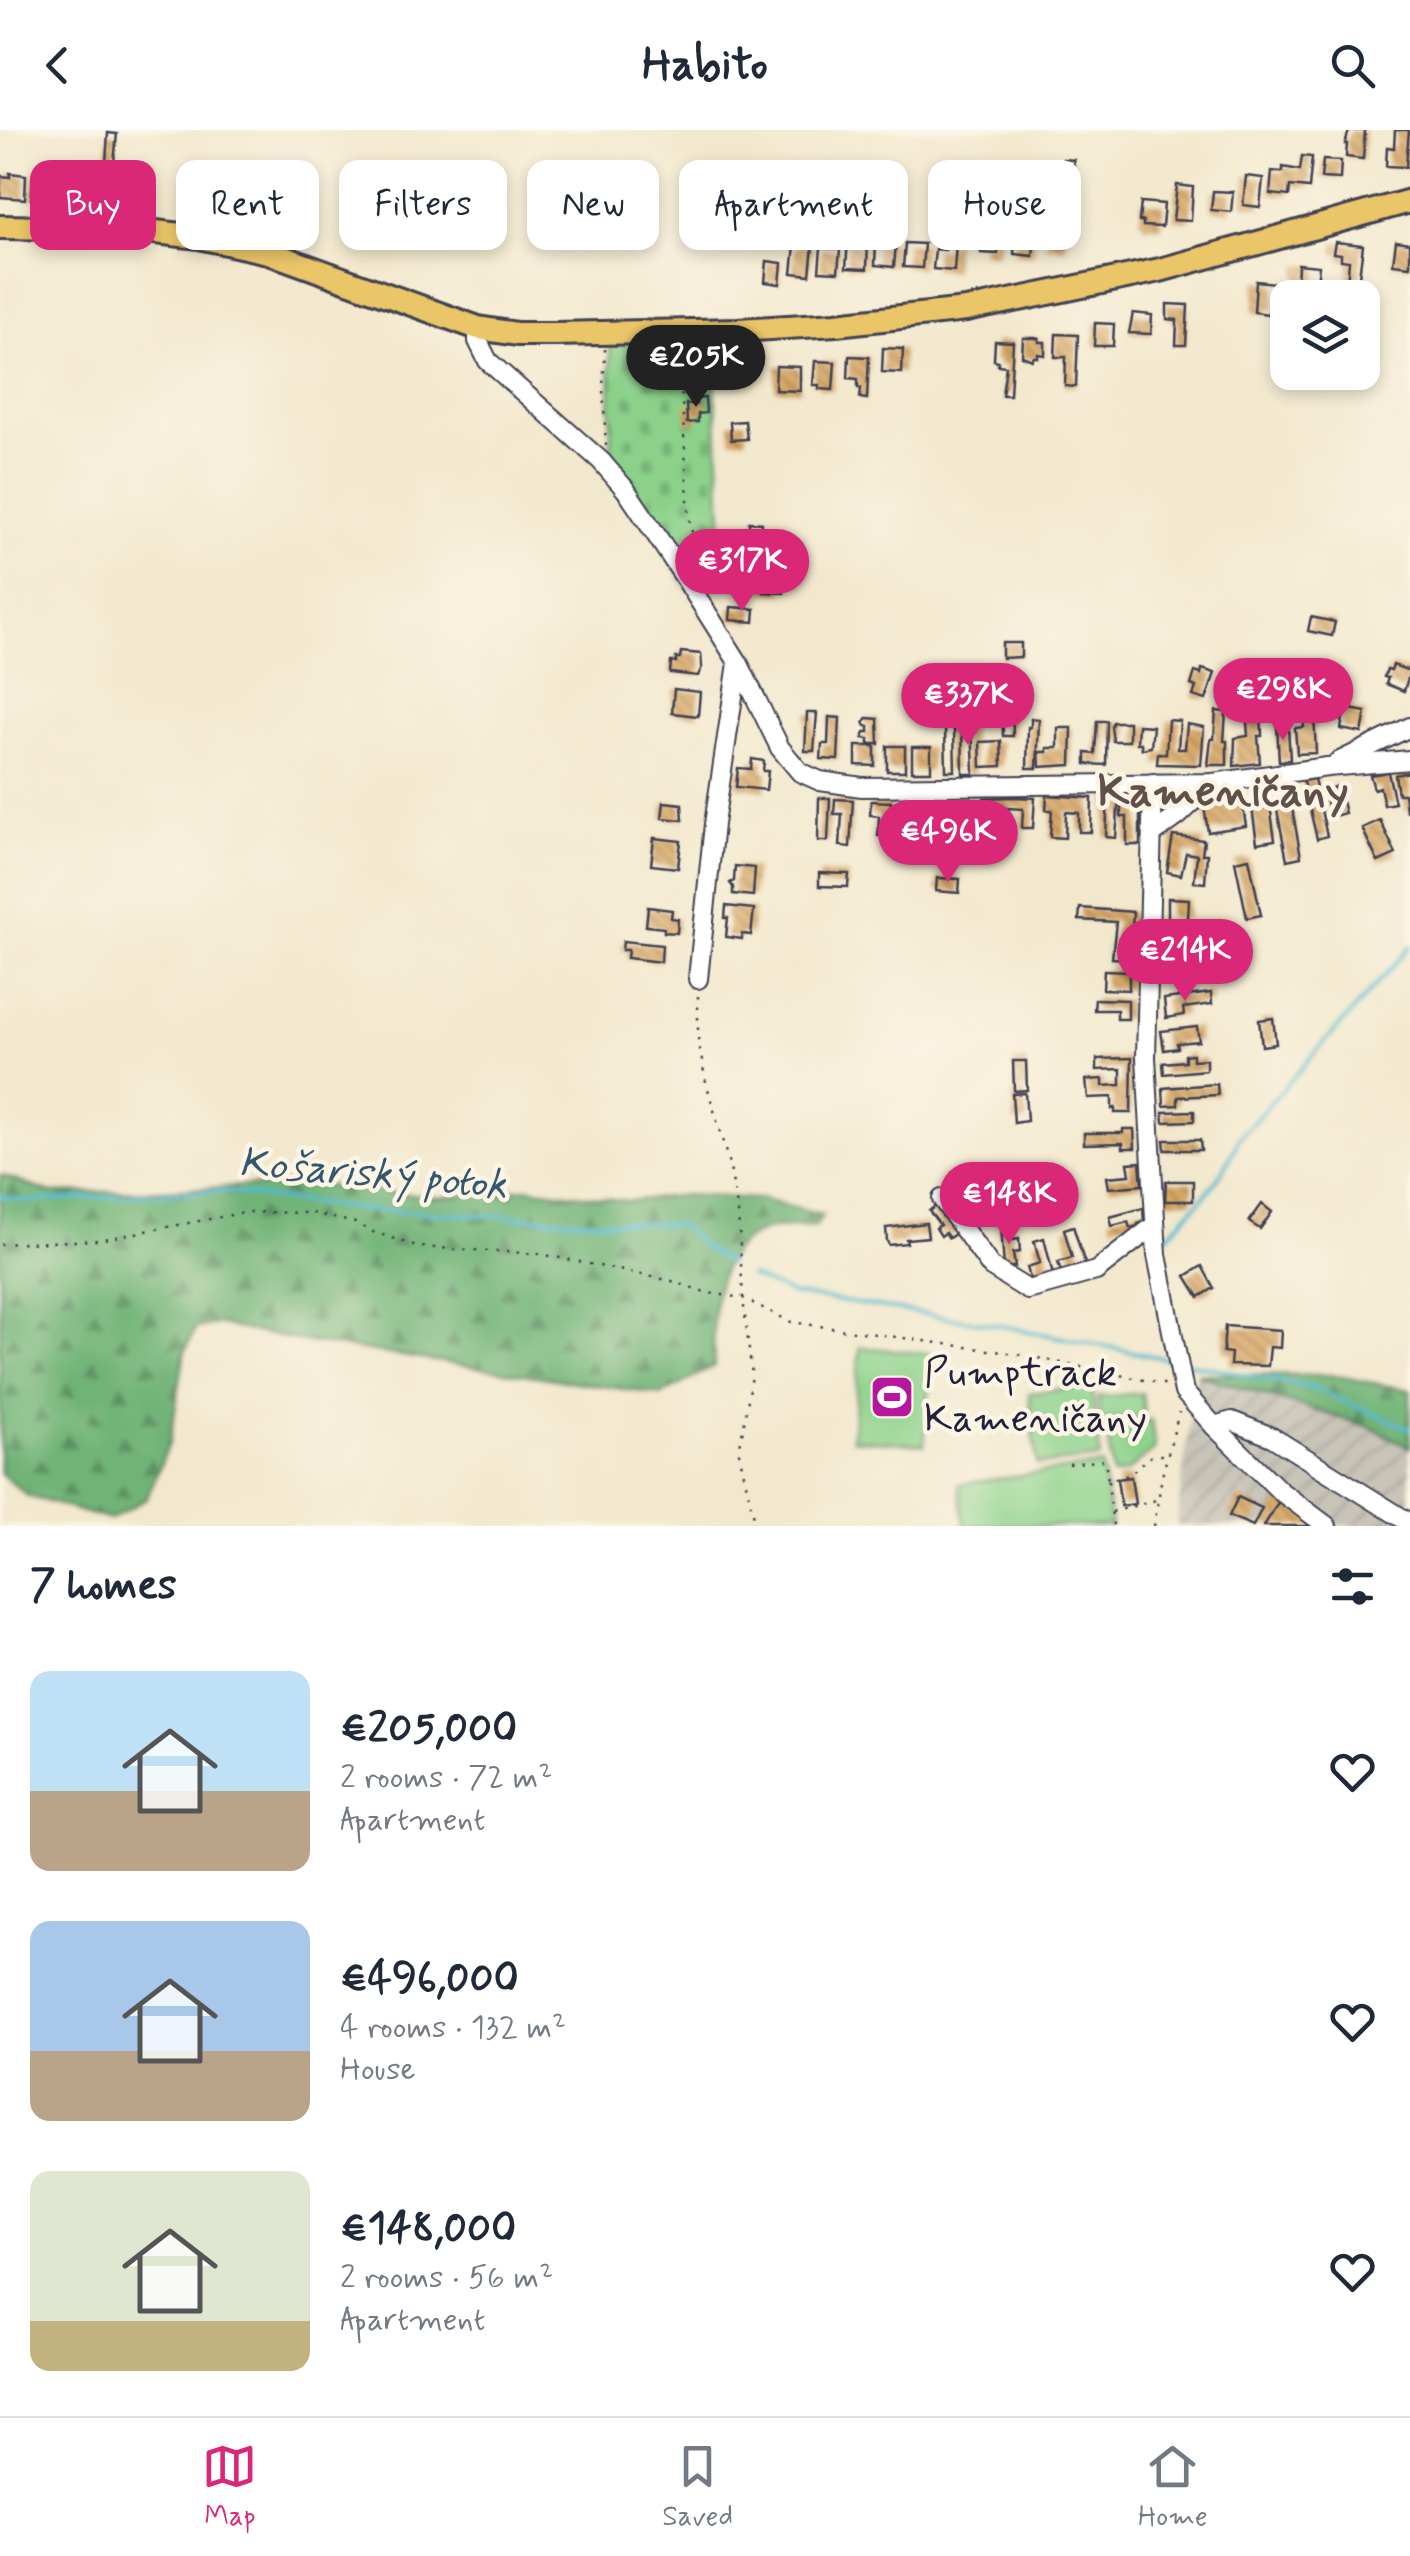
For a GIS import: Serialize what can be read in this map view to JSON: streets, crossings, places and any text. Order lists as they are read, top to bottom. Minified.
{"districts":["Kameničany"],"water":["Košariský potok"],"places":{"sports":["Pumptrack Kameničany"]},"page":{"header":"Habito","chip":["Buy","Rent","Filters","New","Apartment","House"],"price":["€205K","€317K","€298K","€337K","€496K","€214K","€148K"],"heading":"7 homes","list":[{"name":"€205,000","note":"2 rooms · 72 m² · Apartment"},{"name":"€496,000","note":"4 rooms · 132 m² · House"},{"name":"€148,000","note":"2 rooms · 56 m² · Apartment"}],"tabs":["Map","Saved","Home"]}}
